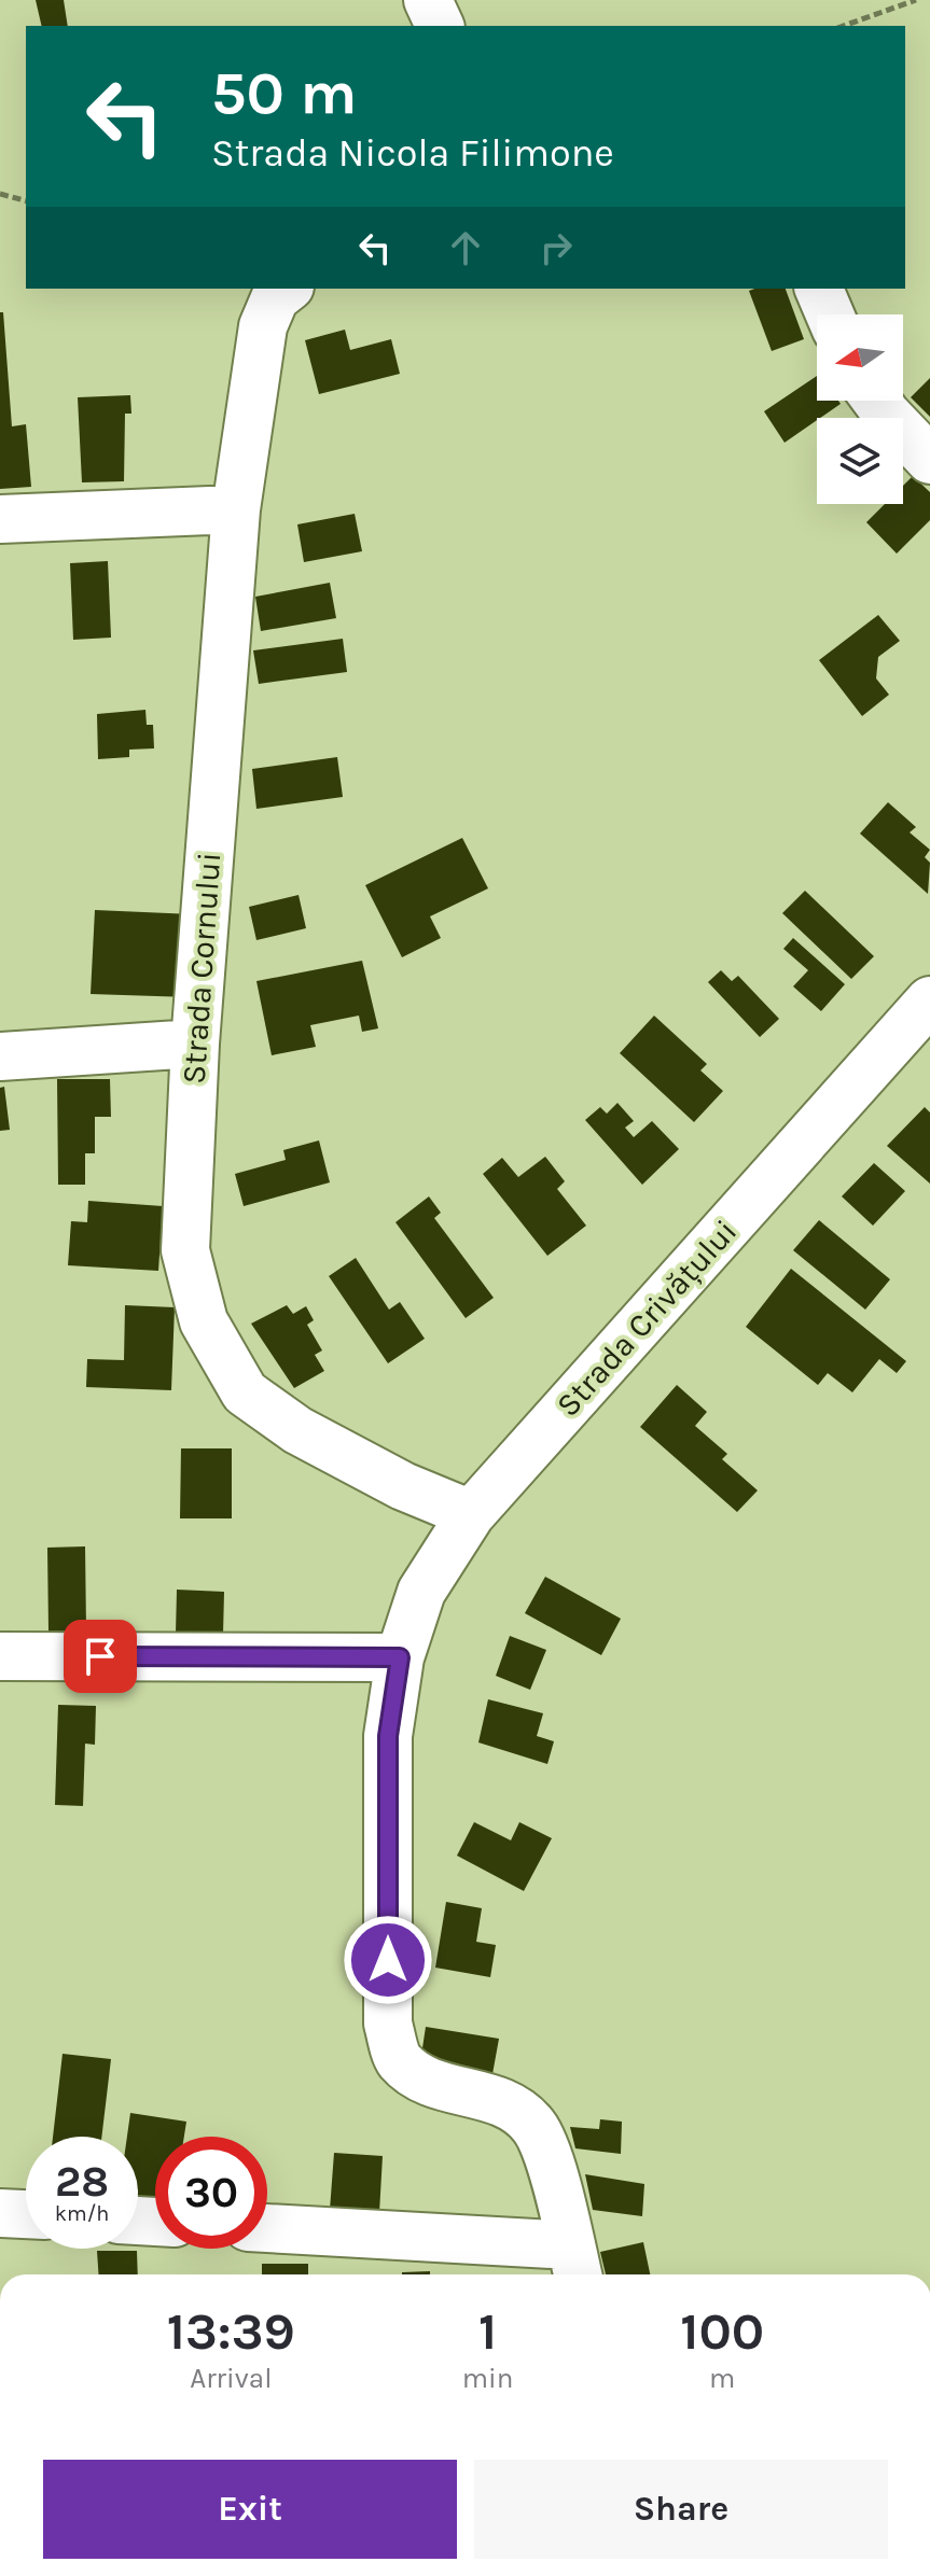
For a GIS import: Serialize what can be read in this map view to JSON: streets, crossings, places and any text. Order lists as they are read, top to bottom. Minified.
{"streets":{"street":["Strada Cornului","Strada Crivățului"]},"crossings":[["Strada Cornului","Strada Crivățului"]],"north":"left","page":{"turn":["50 m","Strada Nicola Filimone"],"speed":"28 km/h","limit":"30","eta":["13:39","Arrival","1","min","100","m"],"buttons":["Exit","Share"]}}
